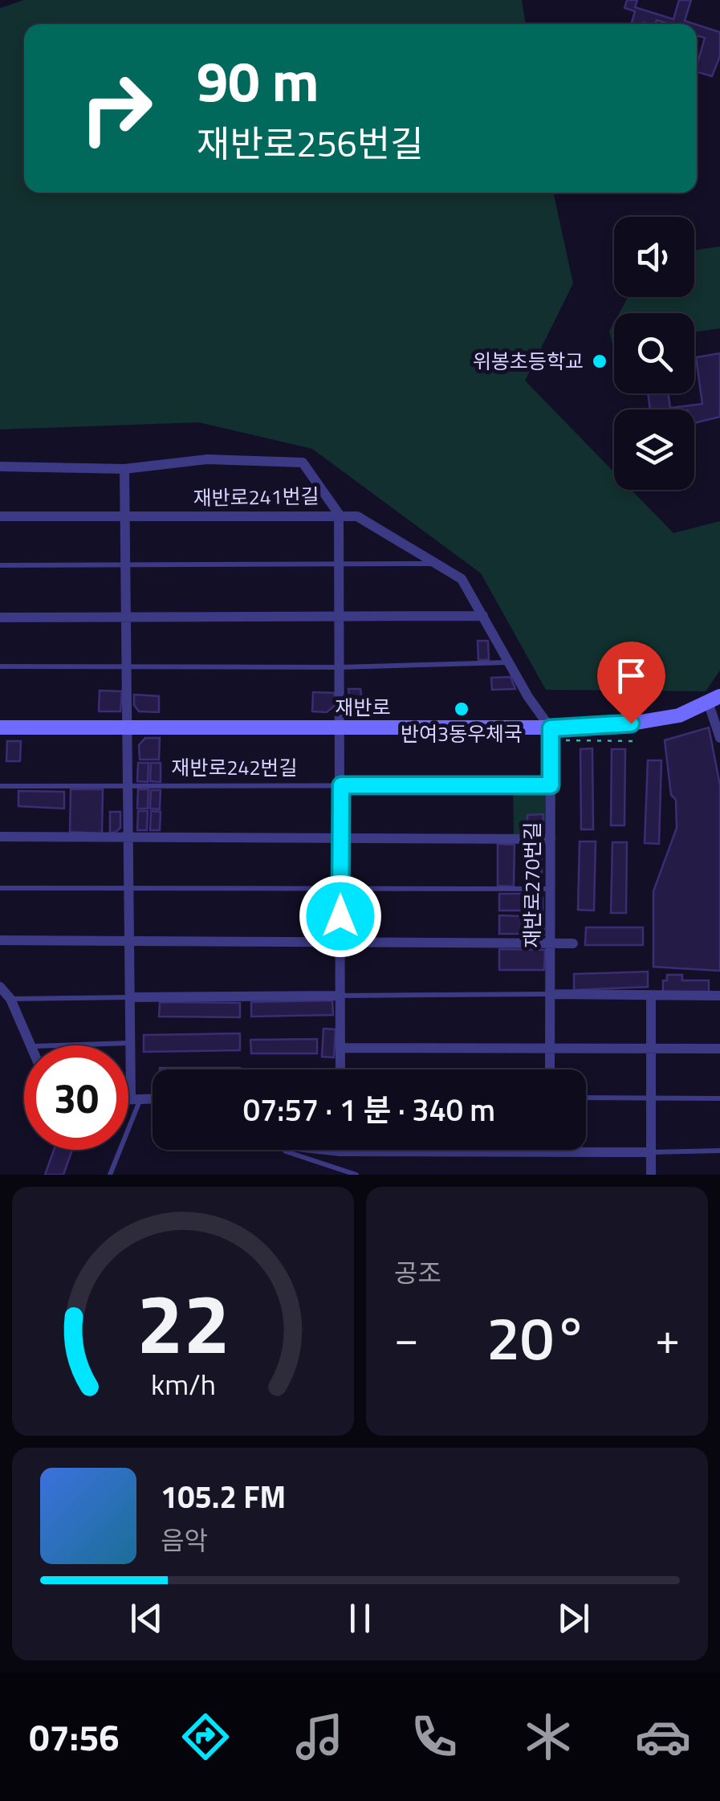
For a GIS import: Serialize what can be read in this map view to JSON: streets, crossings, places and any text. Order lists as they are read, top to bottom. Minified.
{"streets":{"main road":["재반로"],"street":["재반로241번길","재반로270번길"],"lane":["재반로242번길"]},"crossings":[["재반로","재반로270번길"],["재반로242번길","재반로270번길"]],"places":["위봉초등학교","반여3동우체국"],"page":{"turn":["90 m","재반로256번길"],"limit":"30","trip":"07:57 · 1 분 · 340 m","tile":"공조","heat":["−","20°","+"],"song":["105.2 FM","음악"],"tabs":"07:56","gauge":["22","km/h"]}}
